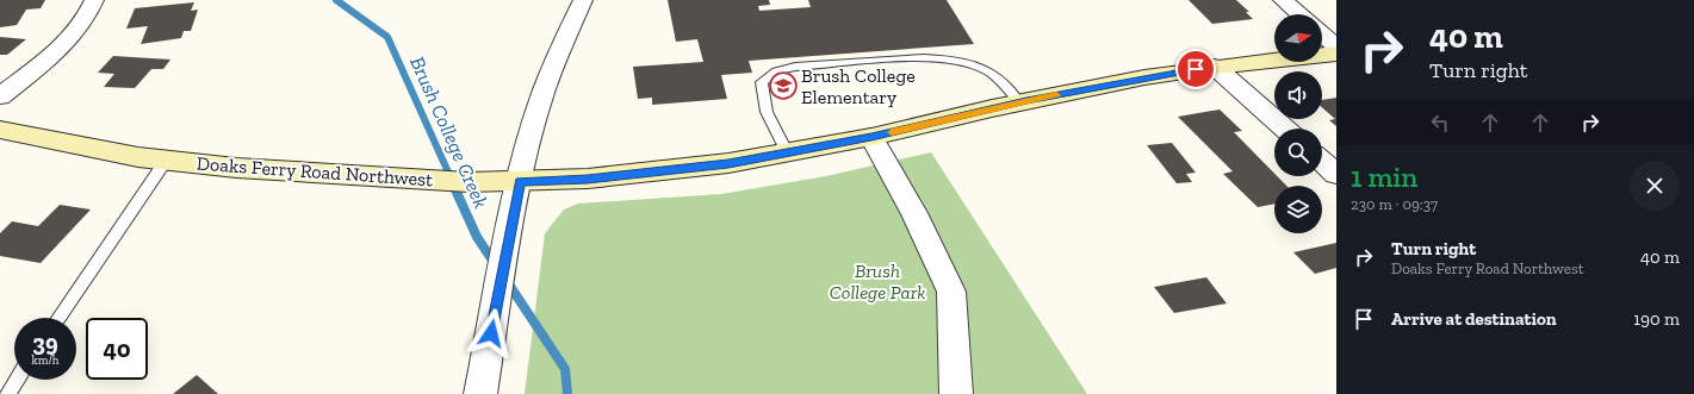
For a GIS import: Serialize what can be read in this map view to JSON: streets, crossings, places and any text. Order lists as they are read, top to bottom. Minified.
{"streets":{"main road":["Doaks Ferry Road Northwest"]},"water":["Brush College Creek"],"parks":["Brush College Park"],"places":{"school or university":["Brush College Elementary"]},"north":"right","page":{"turn":["40 m","Turn right"],"heading":["1 min","230 m · 09:37"],"list":[{"name":"Turn right","note":"Doaks Ferry Road Northwest","value":"40 m"},{"name":"Arrive at destination","value":"190 m"}],"speed":"39 km/h","limit":"40"}}
